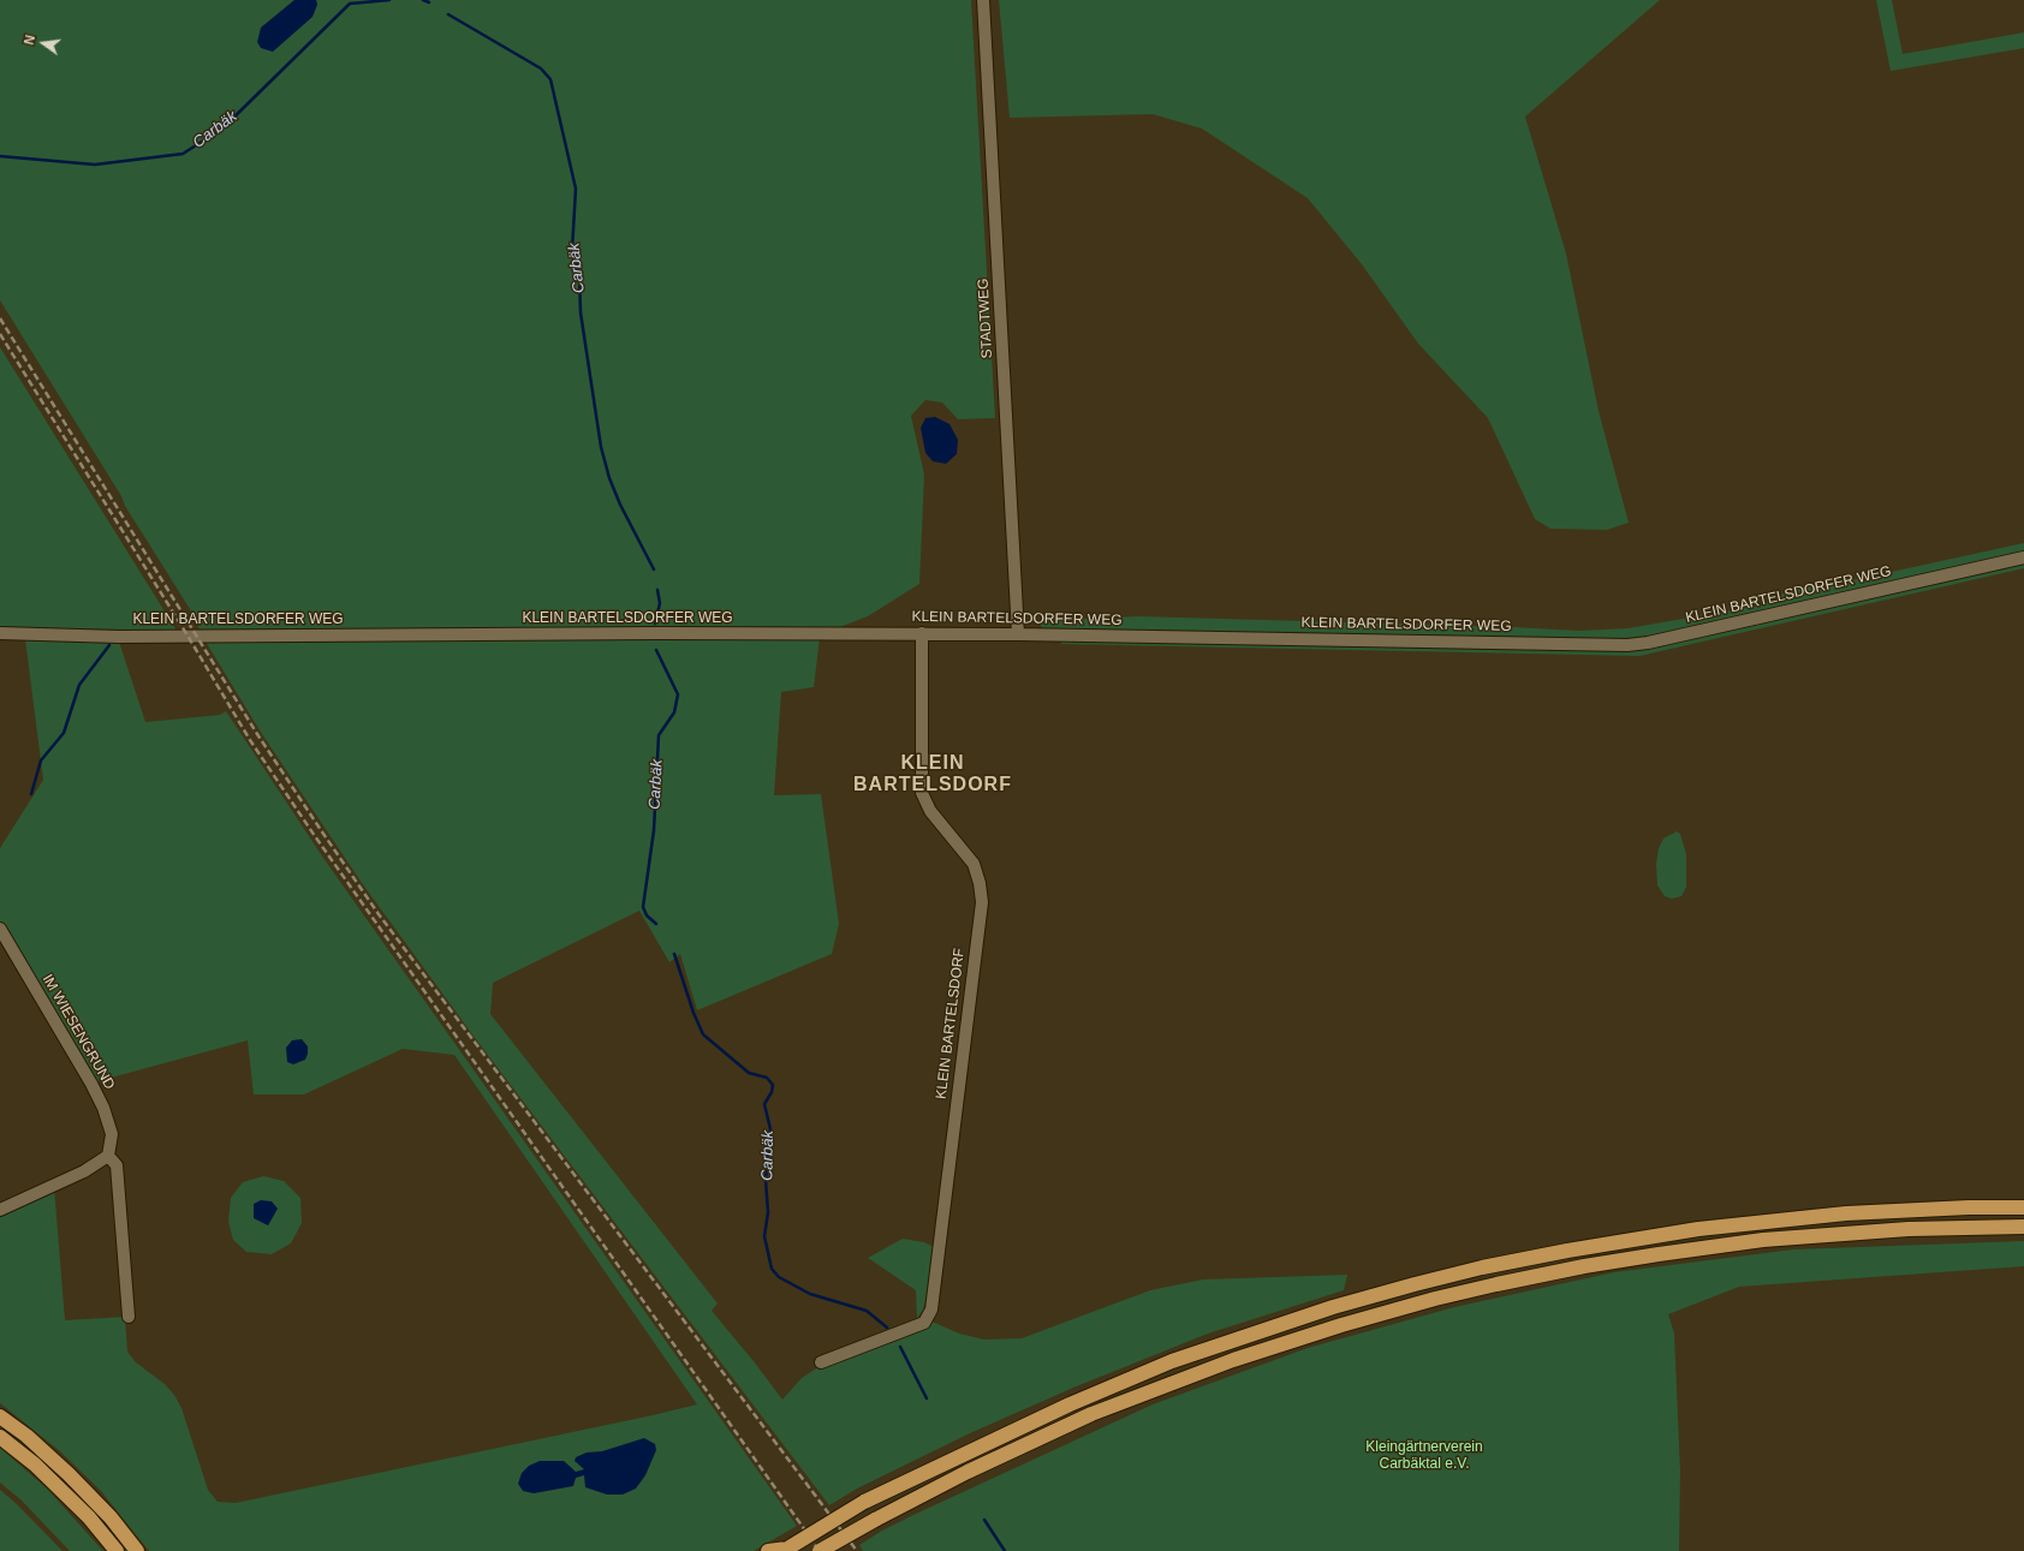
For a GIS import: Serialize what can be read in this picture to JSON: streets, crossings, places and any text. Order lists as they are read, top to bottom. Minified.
{"streets":{"street":["STADTWEG","KLEIN BARTELSDORFER WEG","KLEIN BARTELSDORF","IM WIESENGRUND"]},"crossings":[["STADTWEG","KLEIN BARTELSDORFER WEG"],["KLEIN BARTELSDORFER WEG","KLEIN BARTELSDORF"]],"districts":["KLEIN BARTELSDORF"],"water":["Carbäk"],"parks":["Kleingärtnerverein Carbäktal e.V."],"north":"left"}
